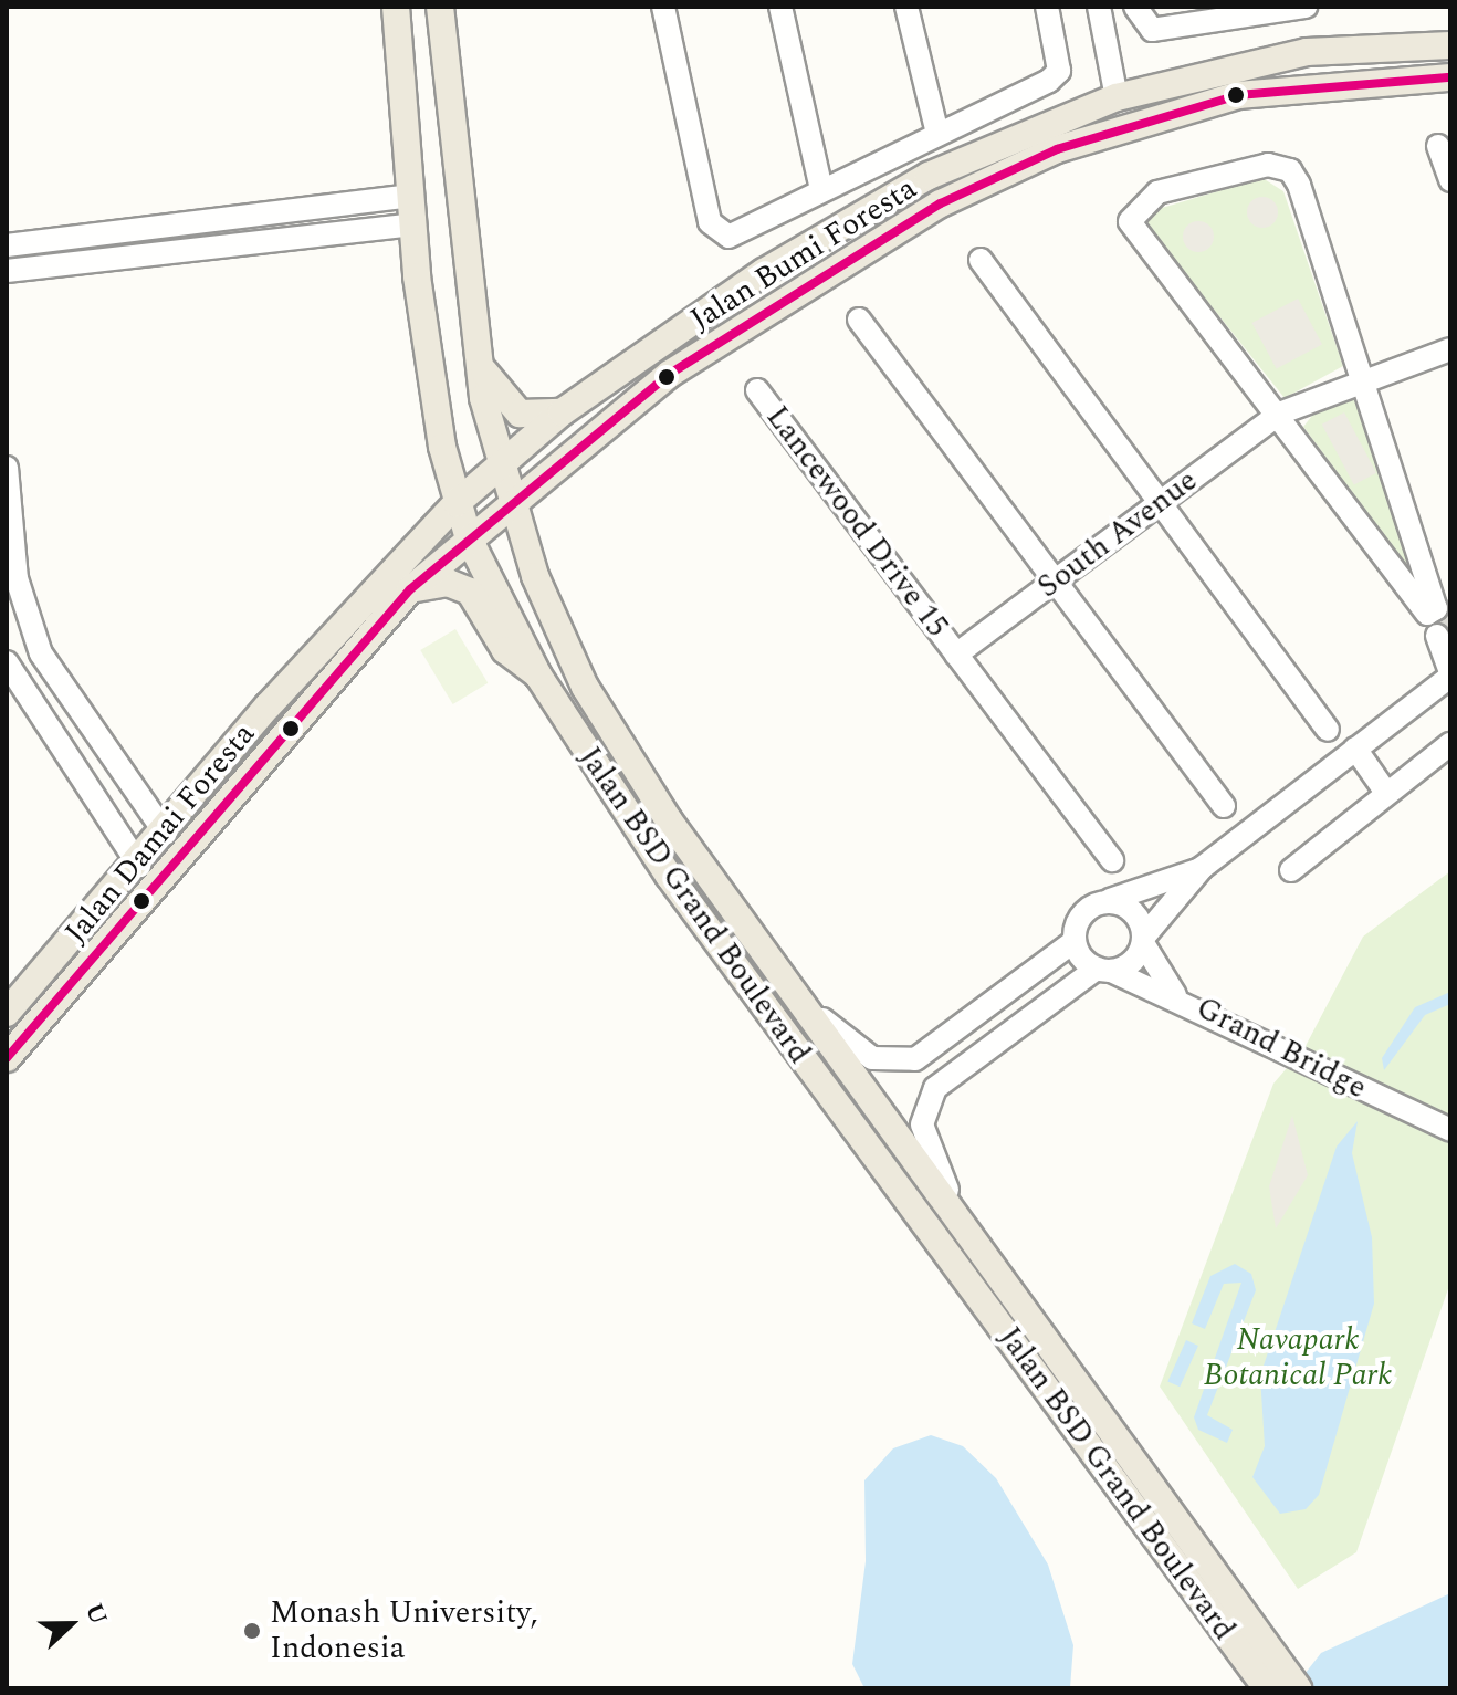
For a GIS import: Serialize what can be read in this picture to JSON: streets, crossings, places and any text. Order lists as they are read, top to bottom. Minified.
{"streets":{"main road":["Jalan Bumi Foresta","Jalan Damai Foresta","Jalan BSD Grand Boulevard"],"street":["Lancewood Drive 15","South Avenue","Grand Bridge"]},"crossings":[["Jalan Bumi Foresta","Jalan Damai Foresta"],["Jalan Bumi Foresta","Jalan BSD Grand Boulevard"],["Lancewood Drive 15","South Avenue"],["Jalan Damai Foresta","Jalan BSD Grand Boulevard"]],"parks":["Navapark Botanical Park"],"places":["Monash University, Indonesia"],"north":"right"}
